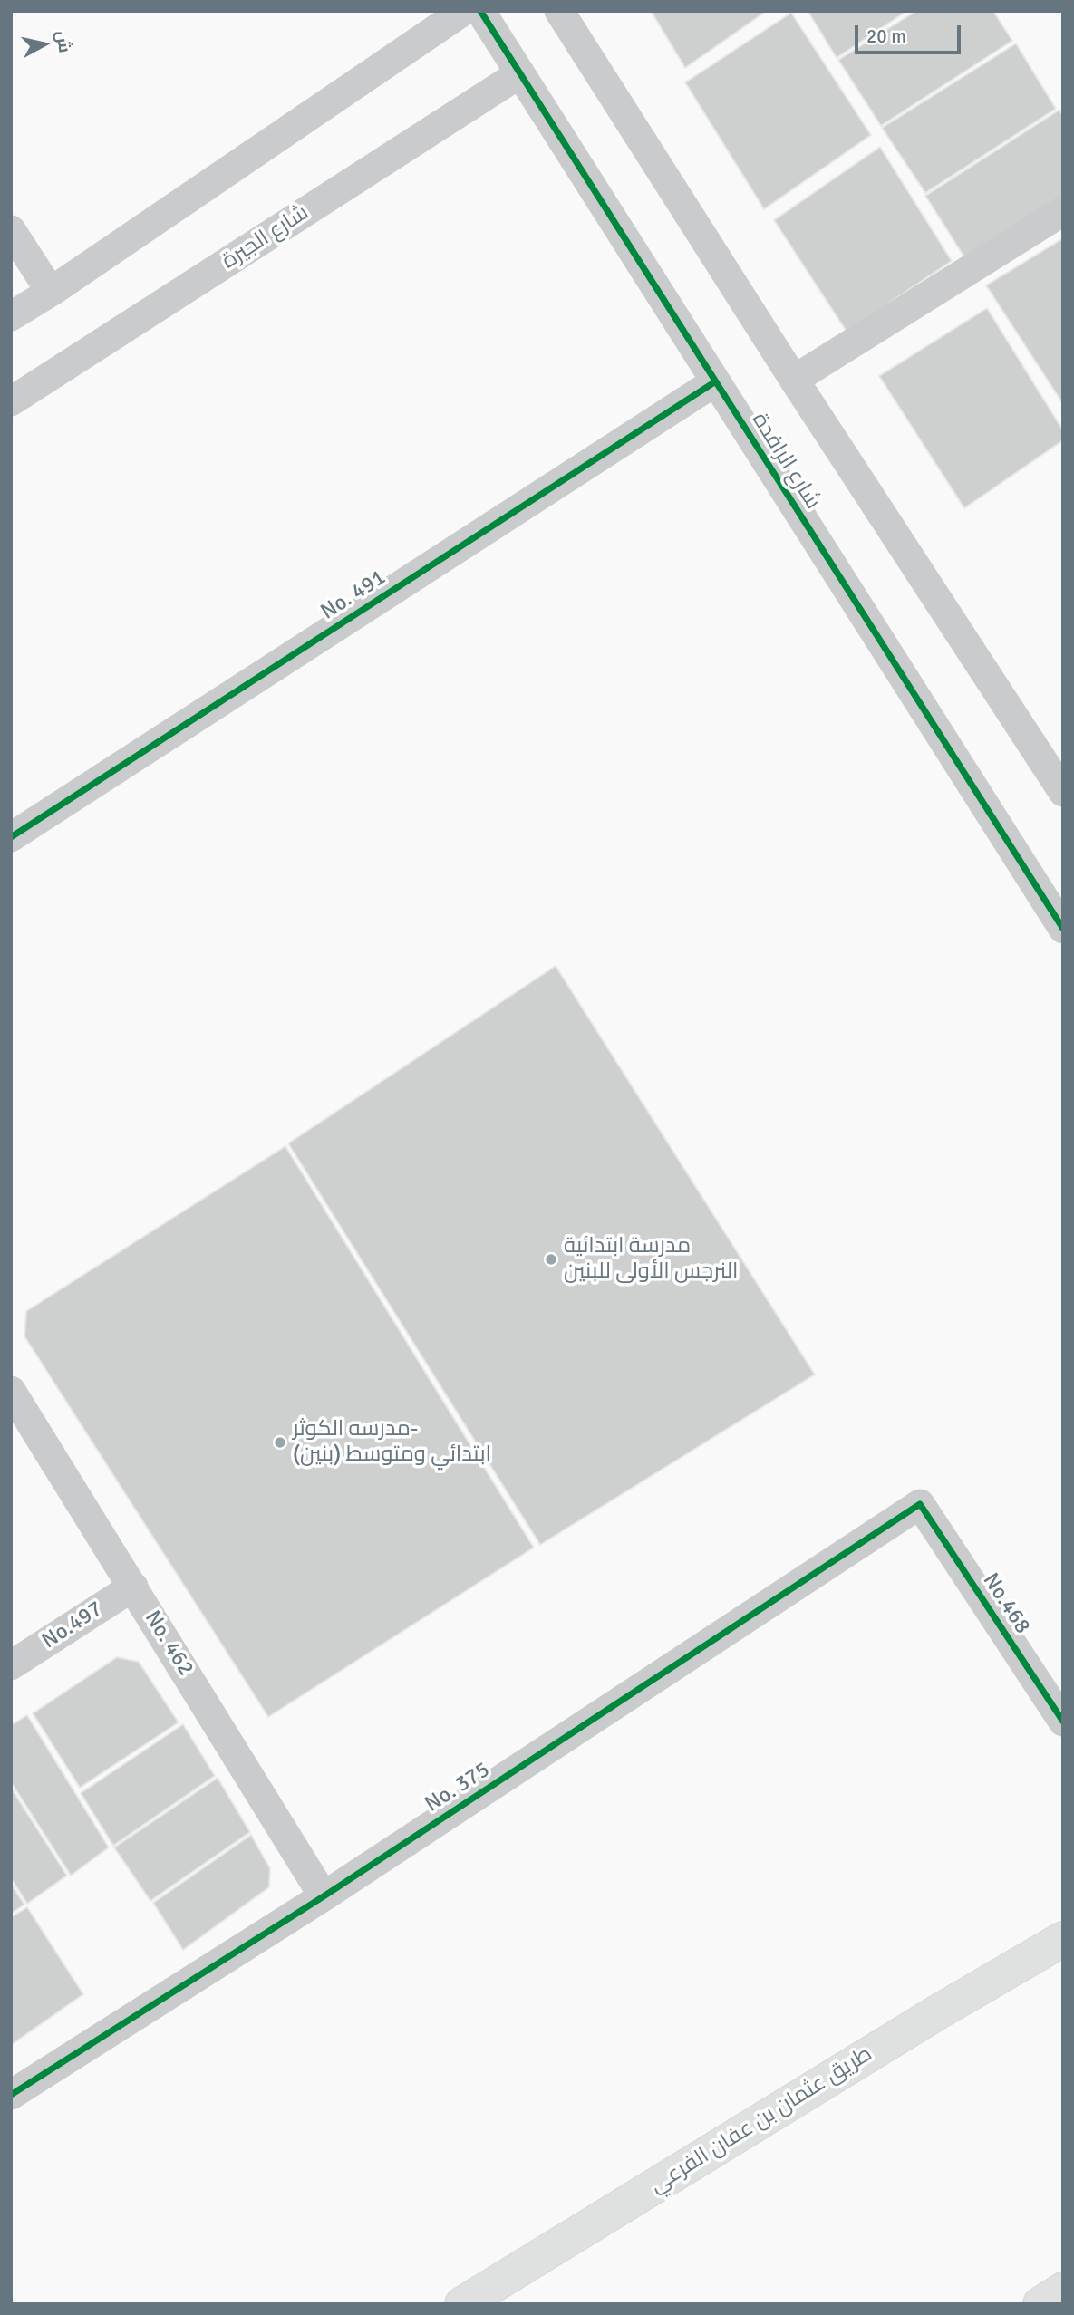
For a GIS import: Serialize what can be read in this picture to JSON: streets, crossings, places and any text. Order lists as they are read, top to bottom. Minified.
{"streets":{"main road":["طريق عثمان بن عفان الفرعي"],"street":["شارع الجيرة","شارع الرافدة","No. 491","No.468","No.497","No. 462","No. 375"]},"crossings":[["شارع الجيرة","شارع الرافدة"],["شارع الرافدة","No. 491"],["No.468","No. 375"],["No.497","No. 462"],["No. 462","No. 375"]],"places":["مدرسة ابتدائية النرجس الأولى للبنين","مدرسه الكوثر- ابتدائي ومتوسط (بنين)"],"scale_bar":"20 m","north":"right"}
